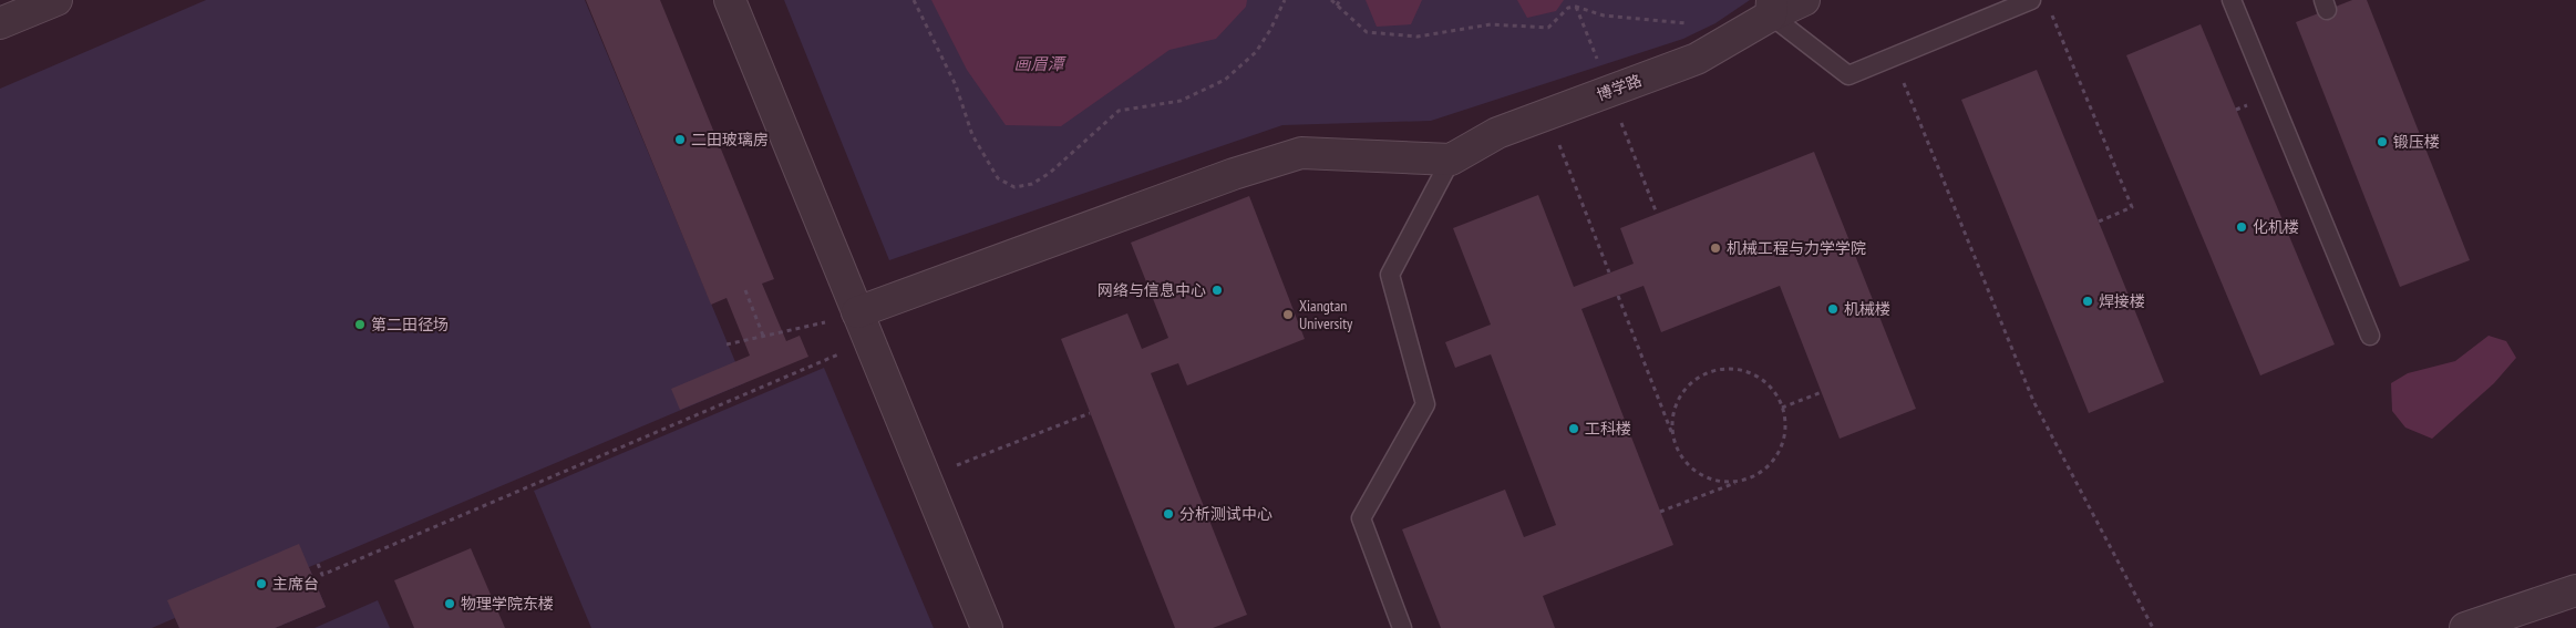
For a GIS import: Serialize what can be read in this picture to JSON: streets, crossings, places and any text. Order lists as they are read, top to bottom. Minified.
{"streets":{"street":["博学路"]},"water":["画眉潭"],"places":["二田玻璃房","锻压楼","化机楼","机械工程与力学学院","网络与信息中心","焊接楼","机械楼","Xiangtan University","第二田径场","工科楼","分析测试中心","主席台","物理学院东楼"]}
